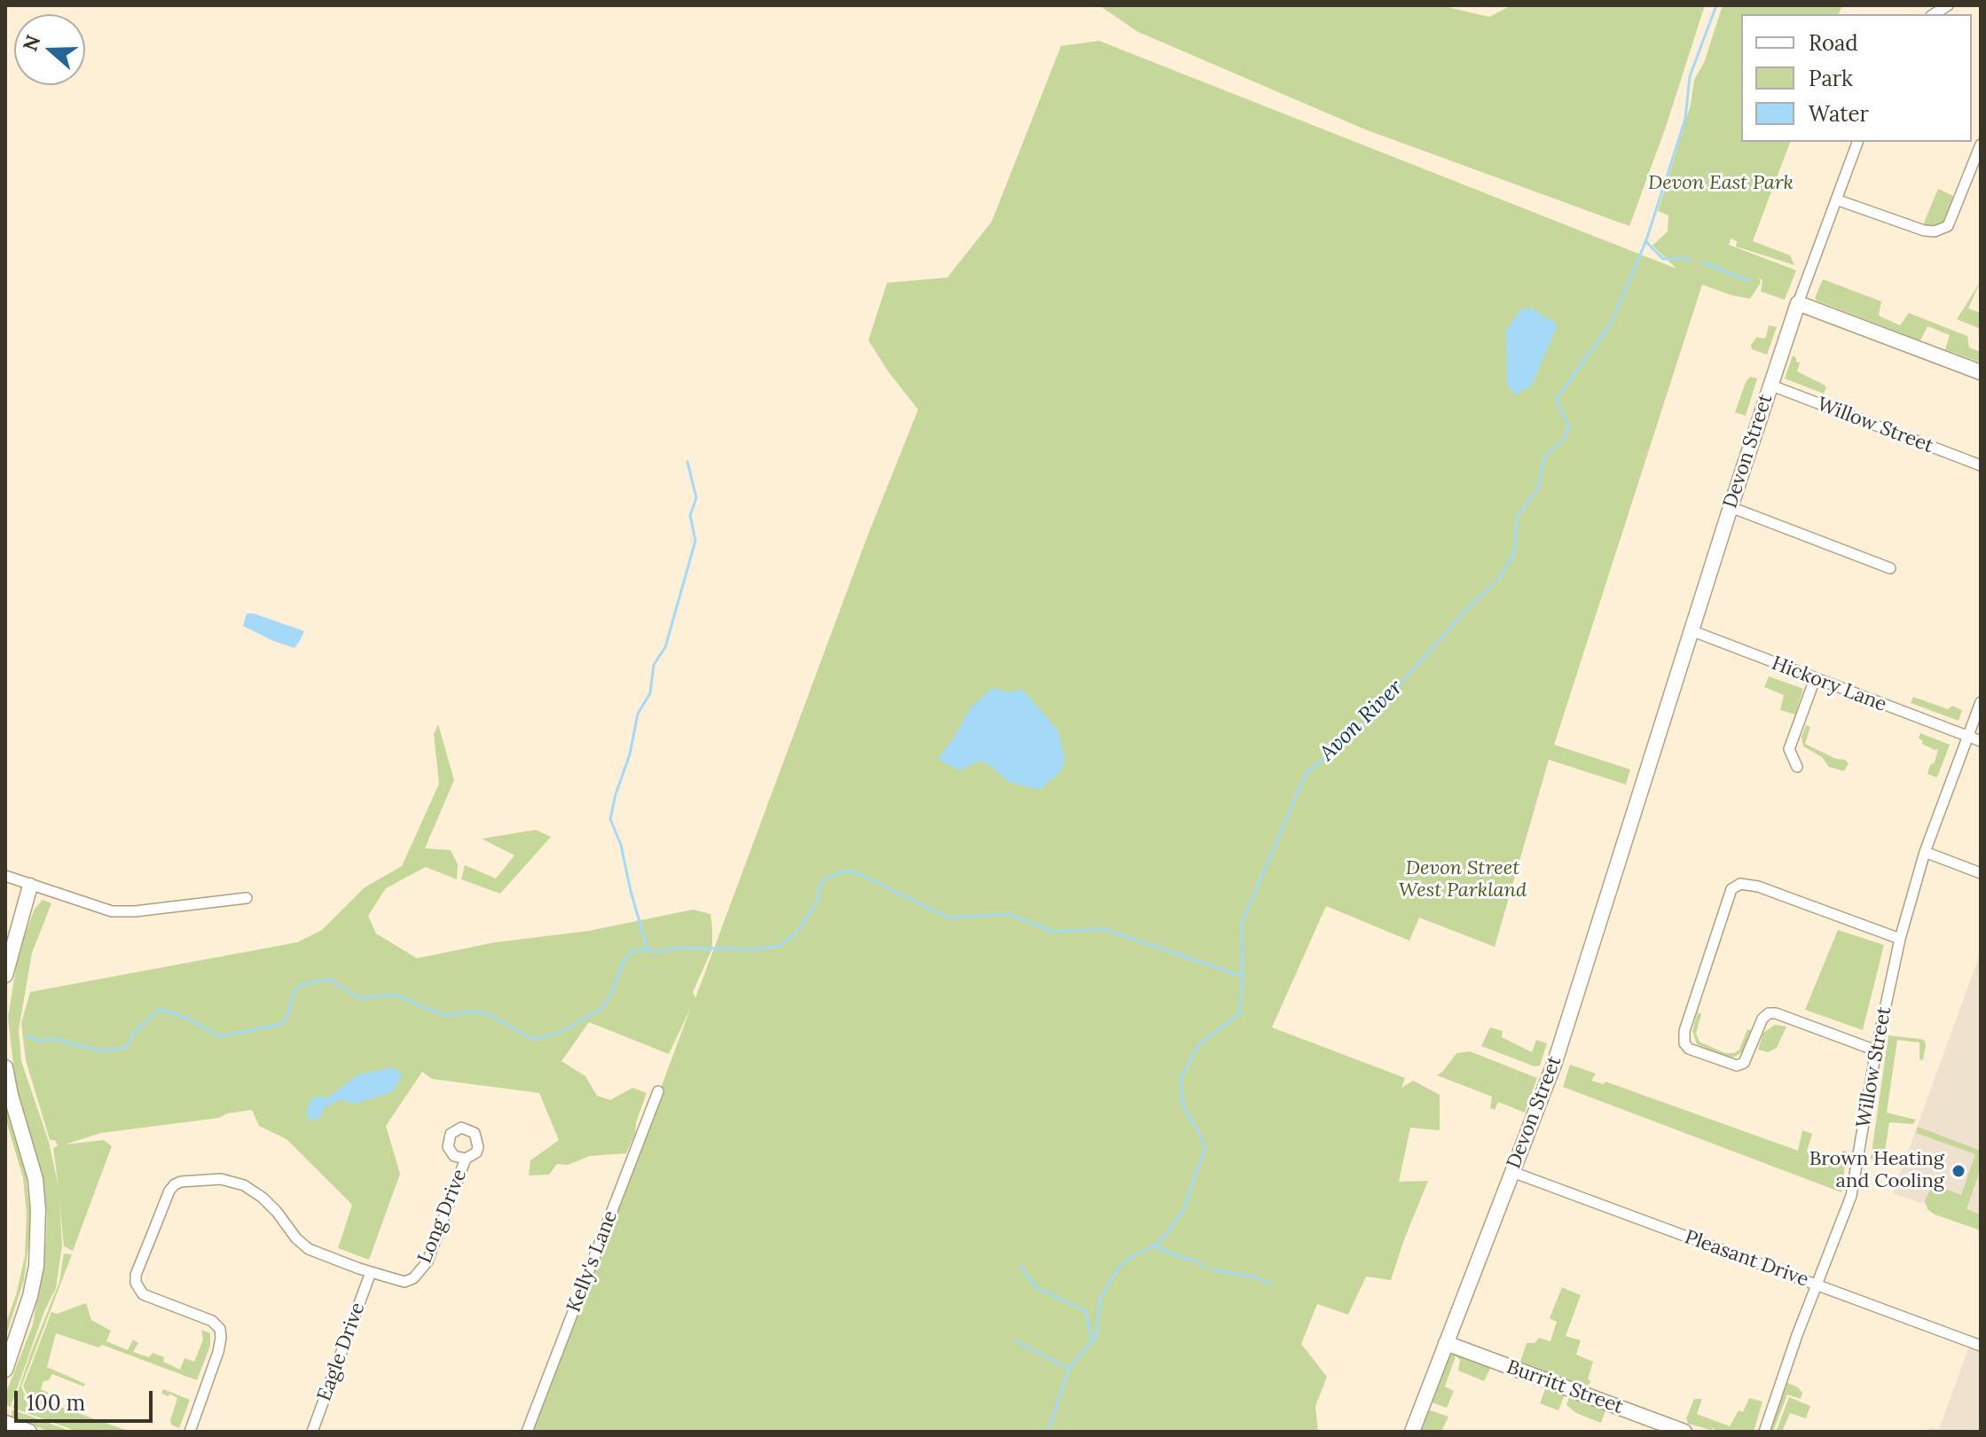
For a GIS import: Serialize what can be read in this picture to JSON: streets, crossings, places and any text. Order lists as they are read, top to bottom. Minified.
{"streets":{"street":["Willow Street","Devon Street","Hickory Lane","Long Drive","Pleasant Drive","Kelly's Lane","Eagle Drive","Burritt Street"]},"crossings":[["Willow Street","Devon Street"],["Willow Street","Hickory Lane"],["Willow Street","Pleasant Drive"],["Devon Street","Hickory Lane"],["Devon Street","Pleasant Drive"],["Devon Street","Burritt Street"],["Long Drive","Eagle Drive"]],"water":["Avon River"],"parks":["Devon East Park","Devon Street West Parkland"],"places":["Brown Heating and Cooling"],"legend":["Road","Park","Water"],"scale_bar":"100 m","north":"left"}
